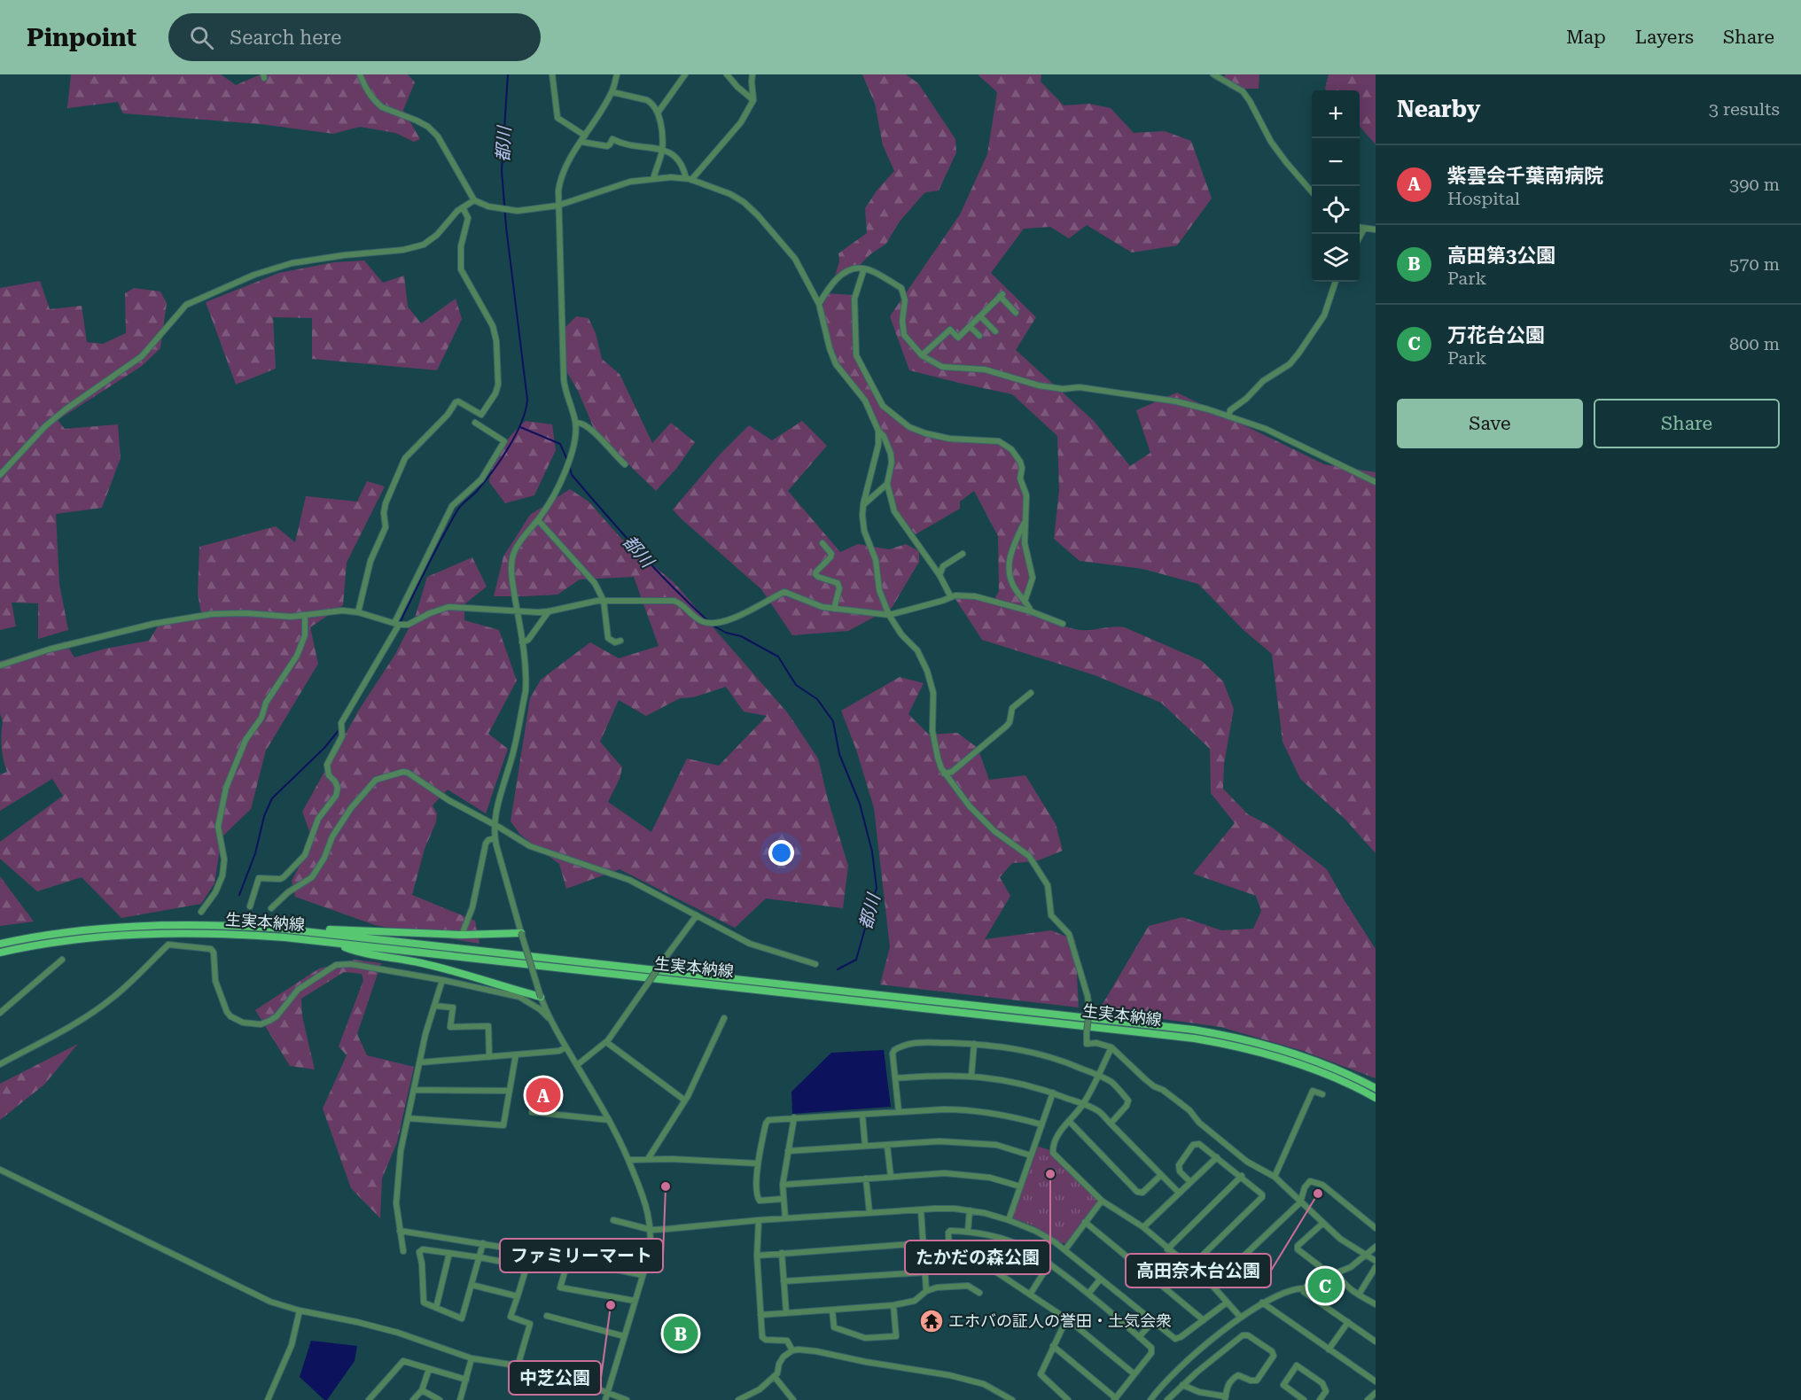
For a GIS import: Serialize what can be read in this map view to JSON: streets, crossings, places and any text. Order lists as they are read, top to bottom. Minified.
{"streets":{"main road":["生実本納線"]},"water":["都川"],"places":{"other":["たかだの森公園","ファミリーマート","高田奈木台公園","中芝公園"],"temple":["エホバの証人の誉田・土気会衆"]},"page":{"header":"Pinpoint","search":"Search here","nav":["Map","Layers","Share"],"heading":["Nearby","3 results"],"map_buttons":["+","−"],"list":[{"mark":"A","name":"紫雲会千葉南病院","note":"Hospital","value":"390 m"},{"mark":"B","name":"高田第3公園","note":"Park","value":"570 m"},{"mark":"C","name":"万花台公園","note":"Park","value":"800 m"}],"buttons":["Save","Share"],"pins":["A","C","B"]}}
